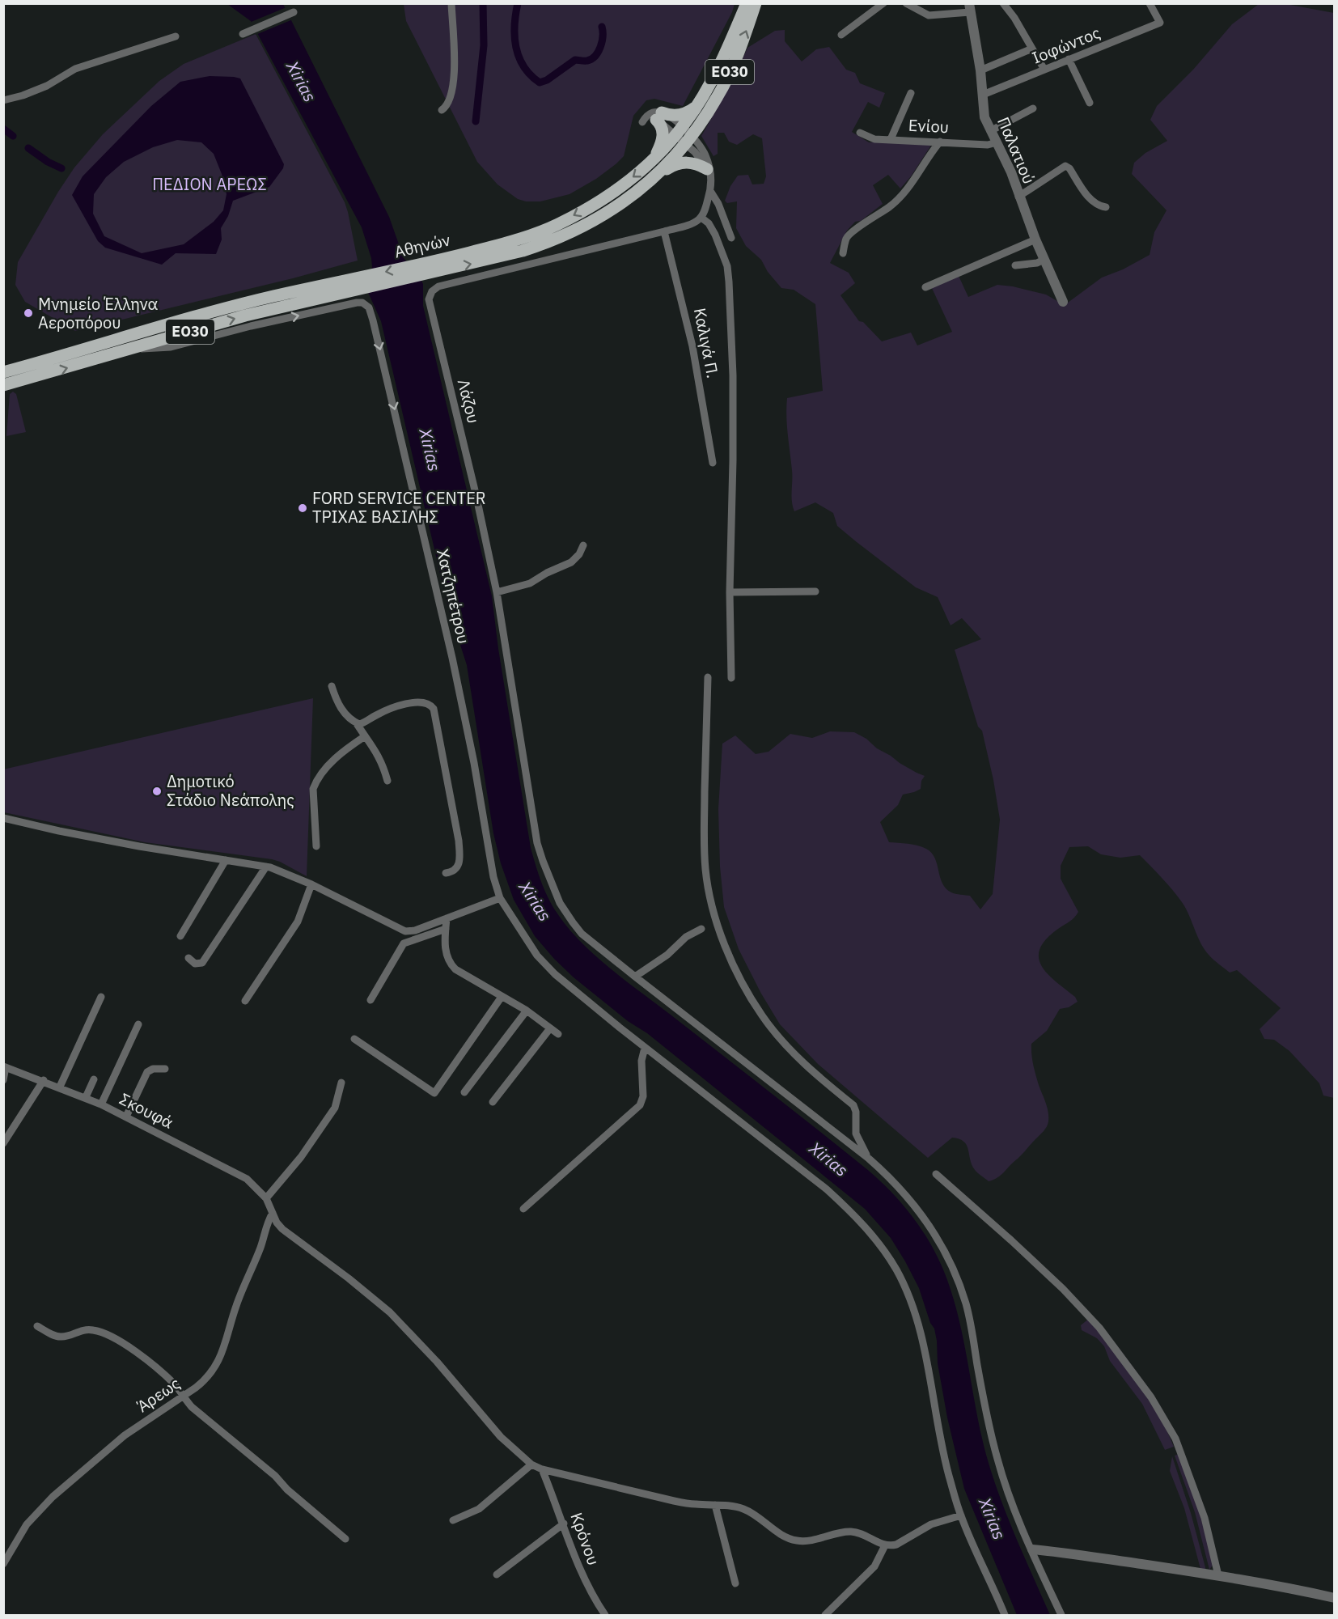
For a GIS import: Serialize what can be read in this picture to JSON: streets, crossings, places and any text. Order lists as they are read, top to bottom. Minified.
{"streets":{"main road":["ΕΟ30","Αθηνών"],"street":["Ιοφώντος","Ενίου","Παλατιού","Καλιγά Π.","Λάζου","Χατζηπέτρου","Σκουφά","Άρεως","Κρόνου"]},"crossings":[["Ιοφώντος","Παλατιού"],["Ενίου","Παλατιού"],["Αθηνών","Χατζηπέτρου"],["Καλιγά Π.","Λάζου"]],"one_way":["Χατζηπέτρου"],"water":["Xirias"],"parks":["ΠΕΔΙΟΝ ΑΡΕΩΣ"],"places":["Μνημείο Έλληνα Αεροπόρου","FORD SERVICE CENTER ΤΡΙΧΑΣ ΒΑΣΙΛΗΣ","Δημοτικό Στάδιο Νεάπολης"]}
